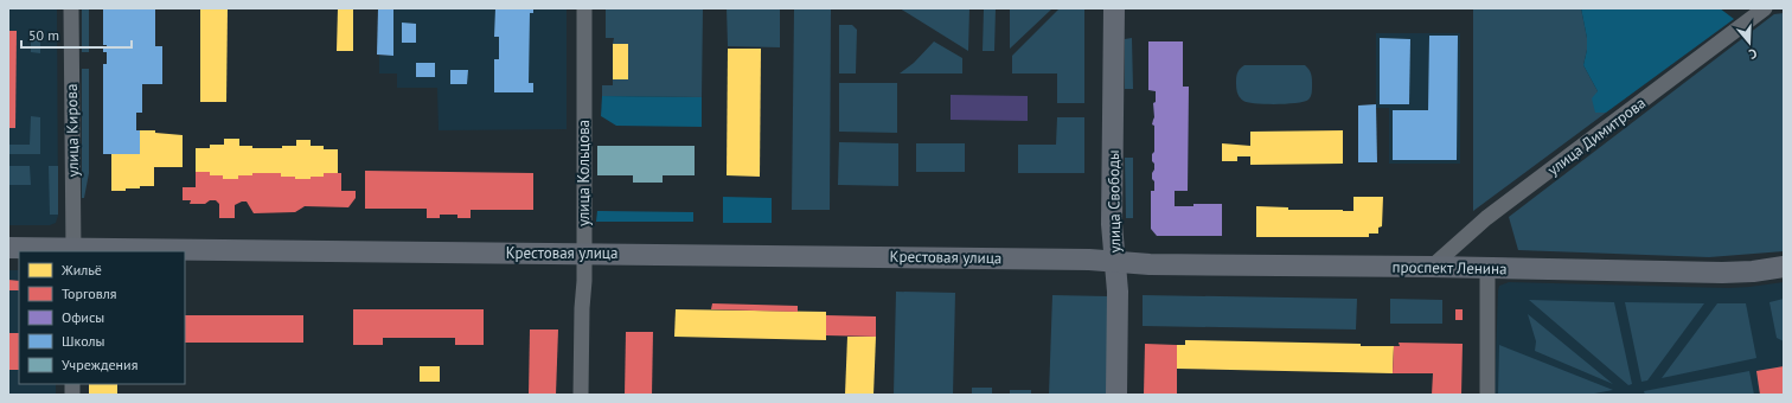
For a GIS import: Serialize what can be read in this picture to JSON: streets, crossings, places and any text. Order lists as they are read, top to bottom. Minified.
{"streets":{"street":["улица Кирова","улица Димитрова","улица Кольцова","улица Свободы","Крестовая улица","проспект Ленина"]},"crossings":[["улица Кирова","Крестовая улица"],["улица Димитрова","проспект Ленина"],["улица Кольцова","Крестовая улица"],["улица Свободы","Крестовая улица"],["улица Свободы","проспект Ленина"],["Крестовая улица","проспект Ленина"]],"legend":["Жильё","Торговля","Офисы","Школы","Учреждения"],"scale_bar":"50 m","north":"bottom"}
